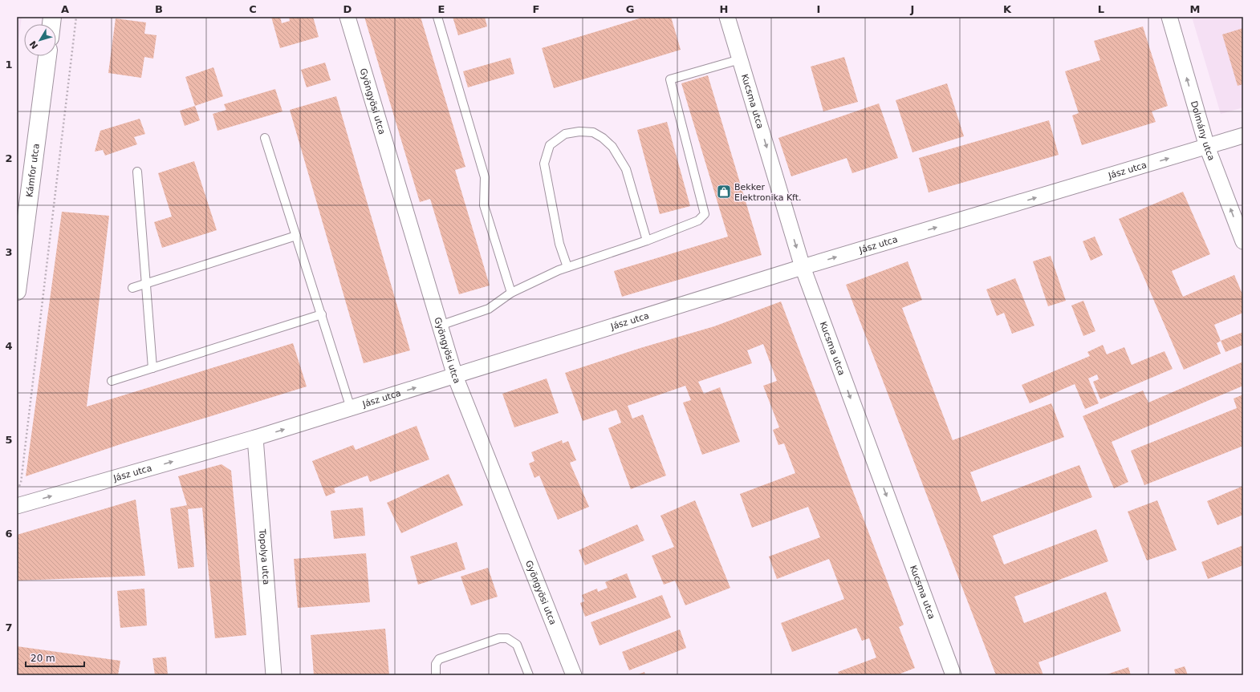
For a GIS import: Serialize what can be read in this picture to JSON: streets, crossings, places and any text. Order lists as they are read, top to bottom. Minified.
{"streets":{"street":["Gyöngyösi utca","Kucsma utca","Dolmány utca","Jász utca","Kámfor utca","Topolya utca"]},"crossings":[["Gyöngyösi utca","Jász utca"],["Kucsma utca","Jász utca"],["Dolmány utca","Jász utca"],["Jász utca","Topolya utca"]],"one_way":["Kucsma utca","Dolmány utca","Jász utca"],"places":{"shop":["Bekker Elektronika Kft."]},"scale_bar":"20 m","north":"bottom left","grid":{"columns":["A","B","C","D","E","F","G","H","I","J","K","L","M"],"rows":["1","2","3","4","5","6","7"]}}
